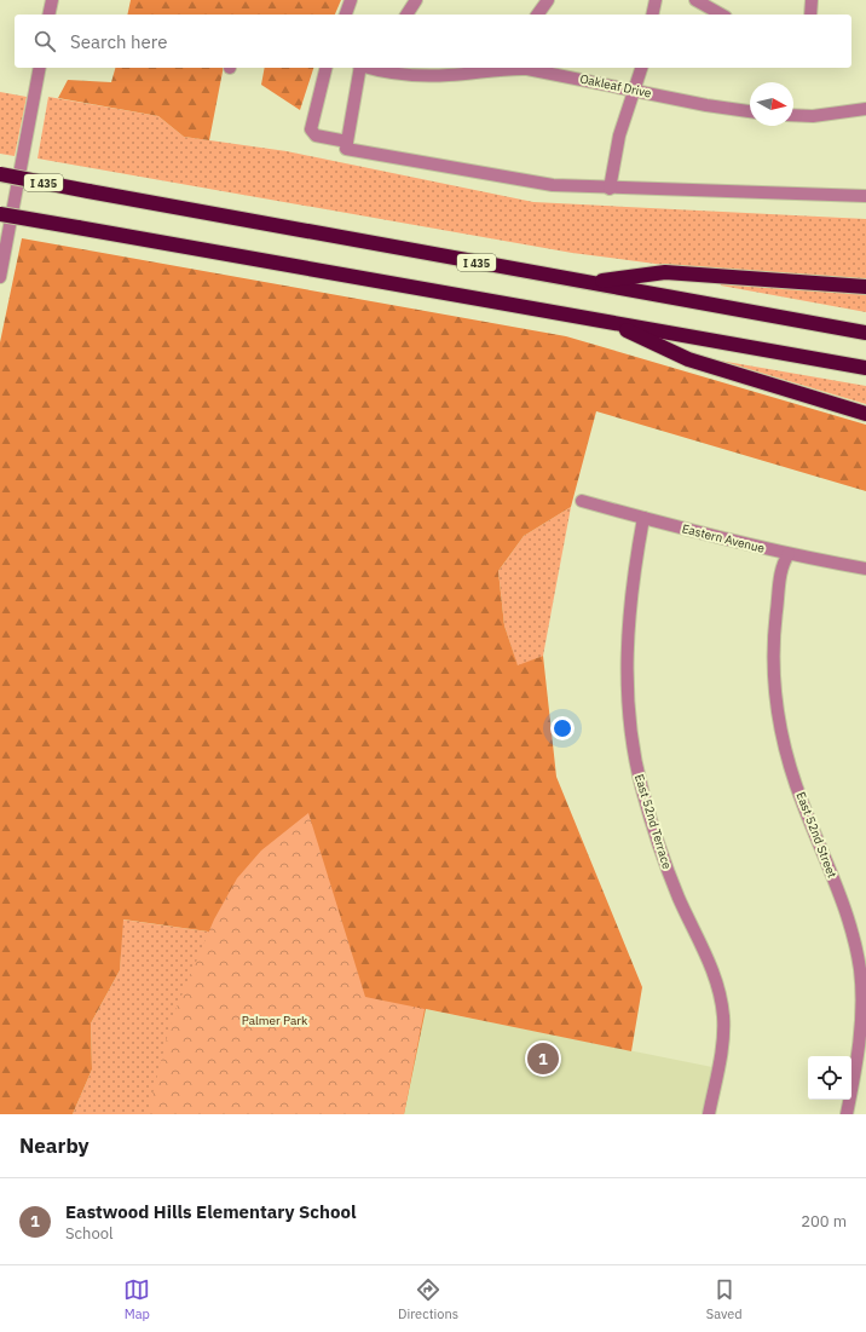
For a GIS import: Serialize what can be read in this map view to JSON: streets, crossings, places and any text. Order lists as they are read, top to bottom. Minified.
{"streets":{"highway":["I 435"],"street":["Oakleaf Drive","Eastern Avenue","East 52nd Terrace","East 52nd Street"]},"crossings":[["Eastern Avenue","East 52nd Terrace"],["Eastern Avenue","East 52nd Street"]],"parks":["Palmer Park"],"north":"right","page":{"search":"Search here","pins":"1","heading":"Nearby","list":[{"mark":"1","name":"Eastwood Hills Elementary School","note":"School","value":"200 m"}],"nav":["Map","Directions","Saved"]}}
